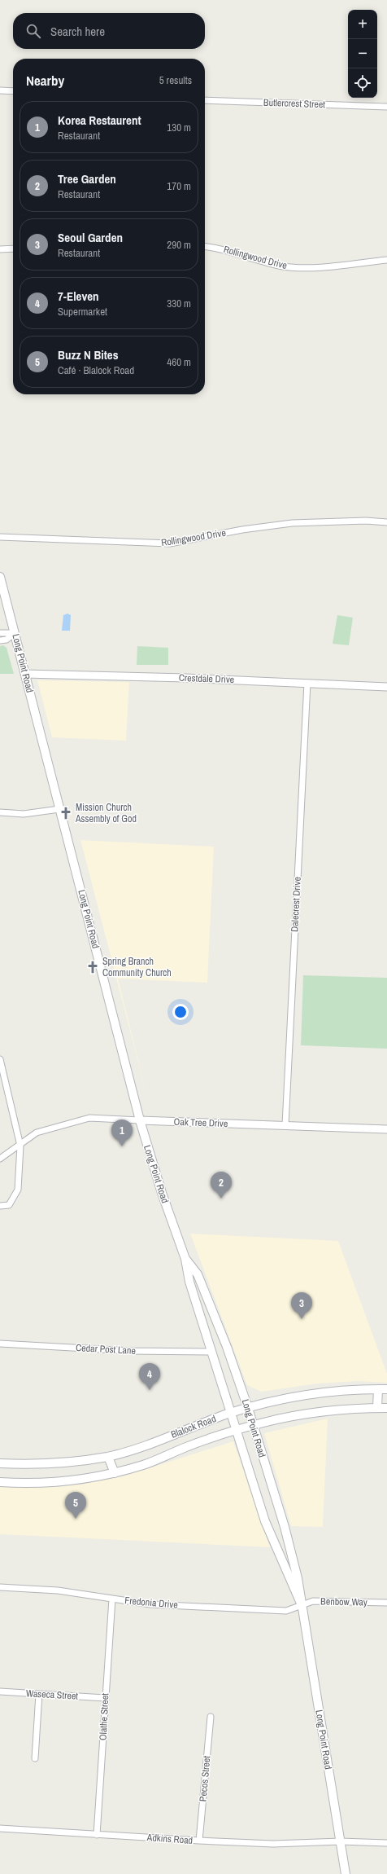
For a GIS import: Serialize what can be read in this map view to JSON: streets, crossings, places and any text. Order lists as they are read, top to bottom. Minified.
{"streets":{"main road":["Long Point Road","Blalock Road"],"street":["Butlercrest Street","Rollingwood Drive","Crestdale Drive","Dalecrest Drive","Oak Tree Drive","Cedar Post Lane","Benbow Way","Fredonia Drive","Waseca Street","Olathe Street","Pecos Street","Adkins Road"]},"crossings":[["Long Point Road","Crestdale Drive"],["Long Point Road","Oak Tree Drive"],["Long Point Road","Cedar Post Lane"],["Long Point Road","Blalock Road"],["Long Point Road","Benbow Way"],["Long Point Road","Fredonia Drive"],["Long Point Road","Adkins Road"],["Crestdale Drive","Dalecrest Drive"],["Dalecrest Drive","Oak Tree Drive"],["Benbow Way","Fredonia Drive"],["Fredonia Drive","Olathe Street"],["Waseca Street","Olathe Street"],["Olathe Street","Adkins Road"],["Pecos Street","Adkins Road"]],"places":{"church":["Mission Church Assembly of God","Spring Branch Community Church"]},"page":{"map_buttons":["+","−"],"search":"Search here","heading":["Nearby","5 results"],"list":[{"mark":"1","name":"Korea Restaurent","note":"Restaurant","value":"130 m"},{"mark":"2","name":"Tree Garden","note":"Restaurant","value":"170 m"},{"mark":"3","name":"Seoul Garden","note":"Restaurant","value":"290 m"},{"mark":"4","name":"7-Eleven","note":"Supermarket","value":"330 m"},{"mark":"5","name":"Buzz N Bites","note":"Café · Blalock Road","value":"460 m"}],"pins":["1","2","3","4","5"]}}
